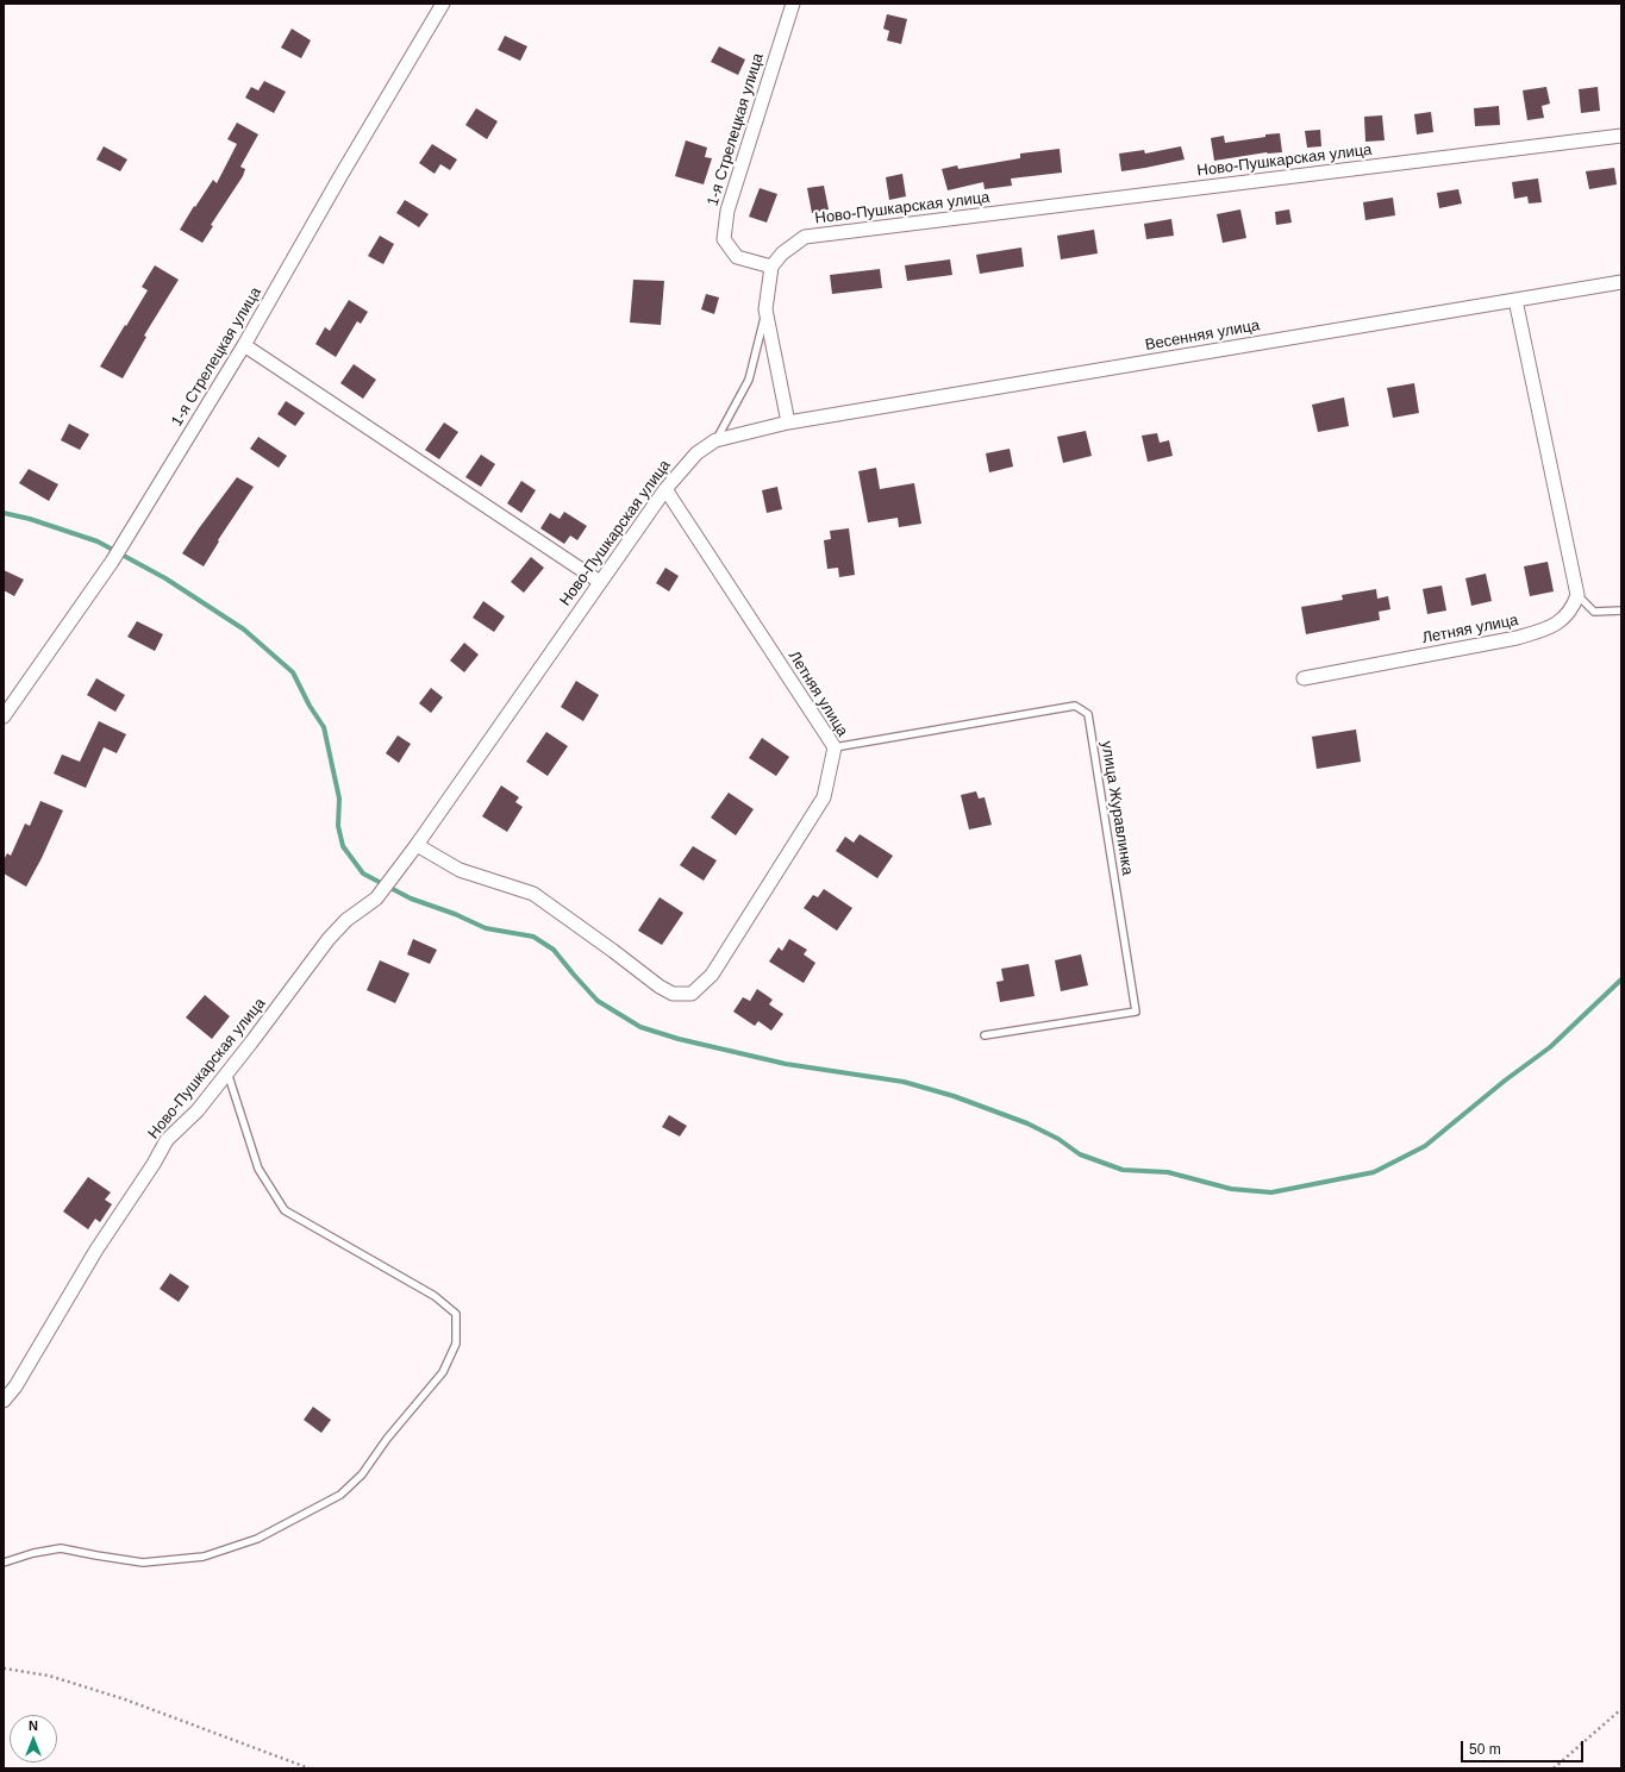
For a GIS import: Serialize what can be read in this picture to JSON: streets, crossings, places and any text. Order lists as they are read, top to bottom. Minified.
{"streets":{"street":["1-я Стрелецкая улица","Ново-Пушкарская улица","Весенняя улица","Летняя улица"],"lane":["улица Журавлинка"]},"crossings":[["1-я Стрелецкая улица","Ново-Пушкарская улица"],["Ново-Пушкарская улица","Весенняя улица"],["Ново-Пушкарская улица","Летняя улица"],["Летняя улица","улица Журавлинка"]],"scale_bar":"50 m","north":"top"}
